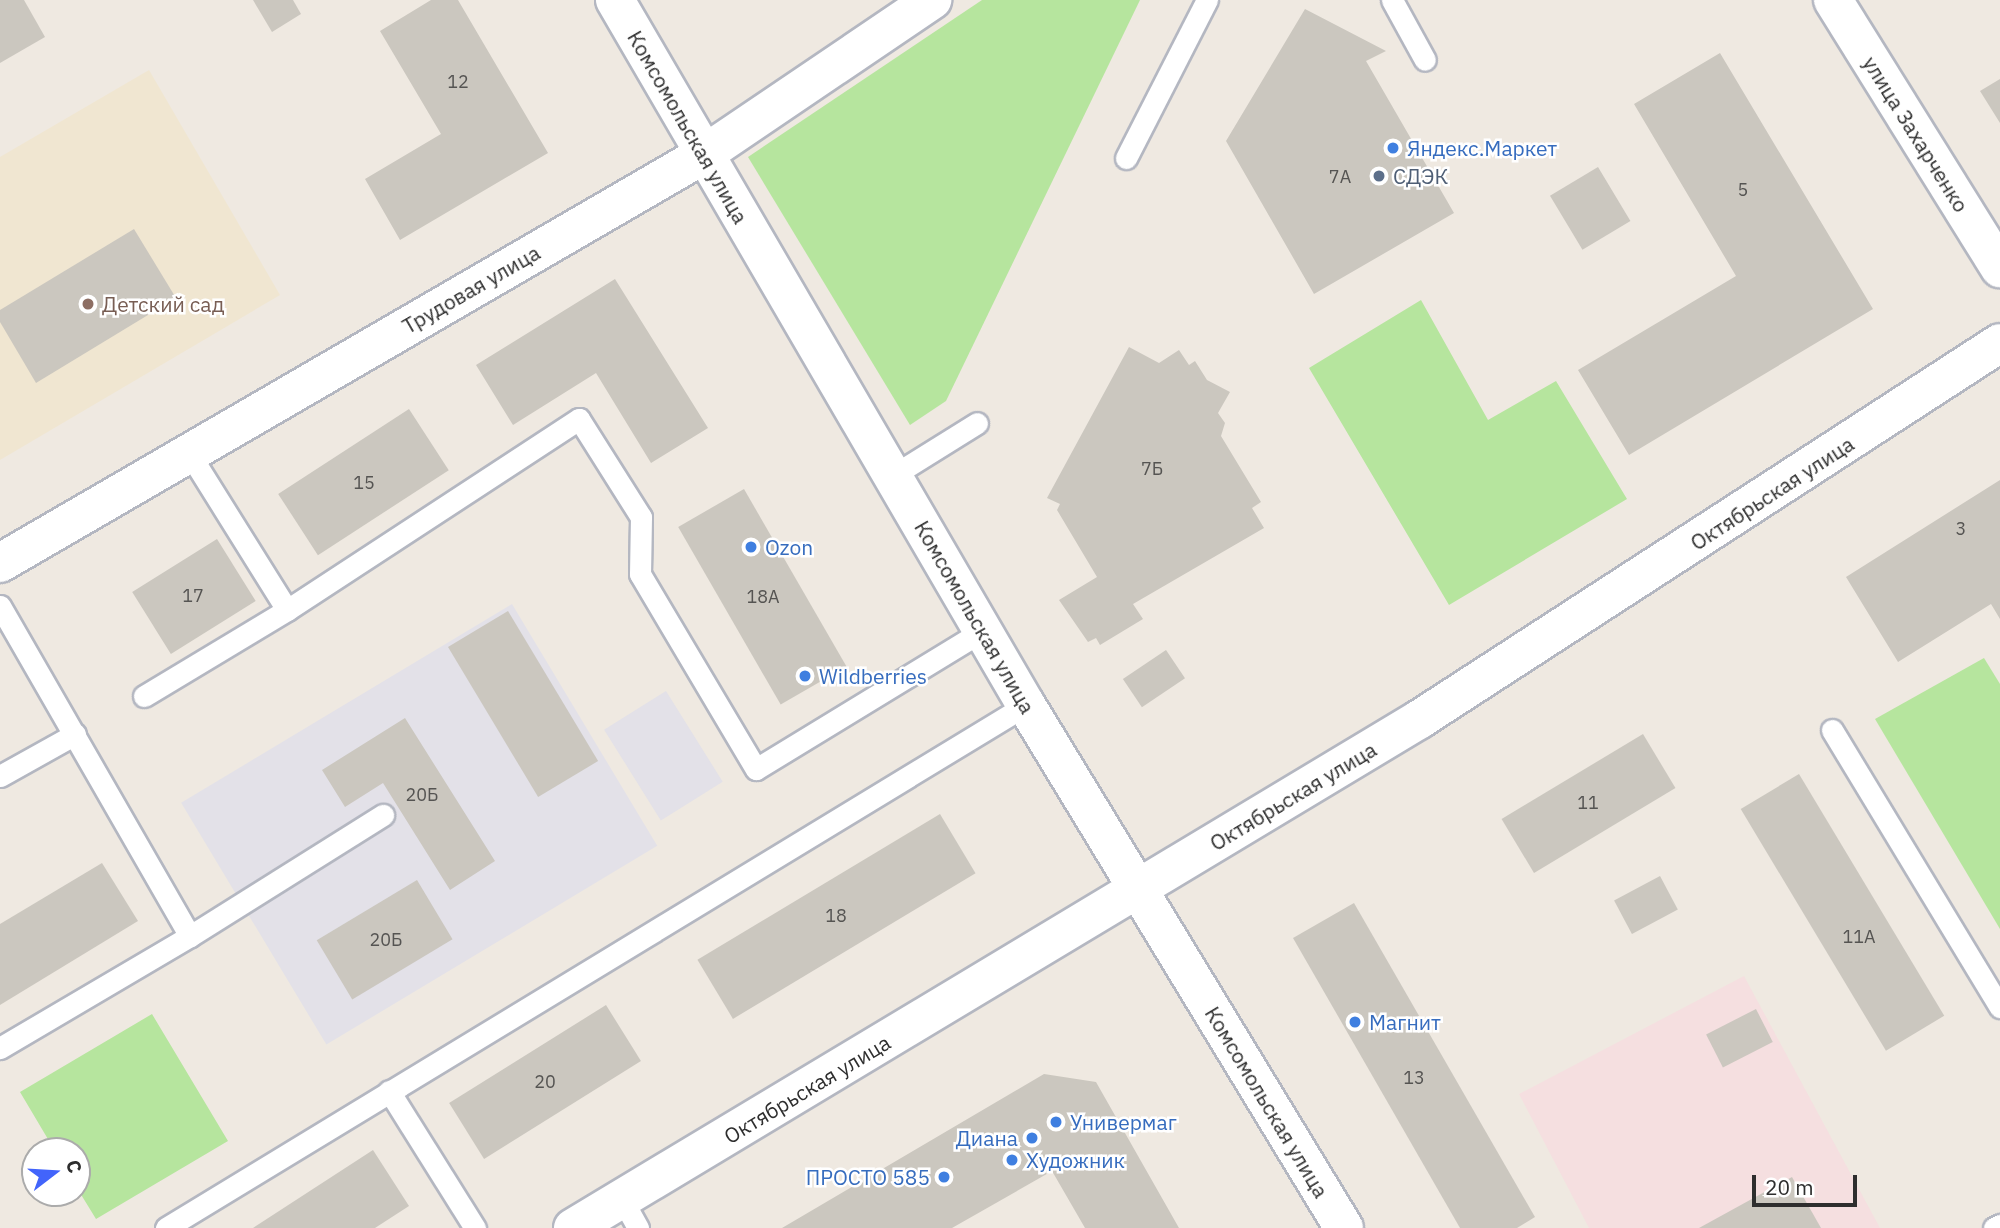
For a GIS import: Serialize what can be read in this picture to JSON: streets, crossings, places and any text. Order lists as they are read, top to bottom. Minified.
{"streets":{"street":["Комсомольская улица","улица Захарченко","Трудовая улица","Октябрьская улица"]},"crossings":[["Комсомольская улица","Трудовая улица"],["Комсомольская улица","Октябрьская улица"]],"places":["Яндекс.Маркет","СДЭК","Детский сад","Ozon","Wildberries","Магнит","Универмаг","Диана","Художник","ПРОСТО 585"],"house_numbers":["12","7А","5","7Б","15","3","17","18А","20Б","11","18","11А","20Б","13","20"],"scale_bar":"20 m","north":"right"}
